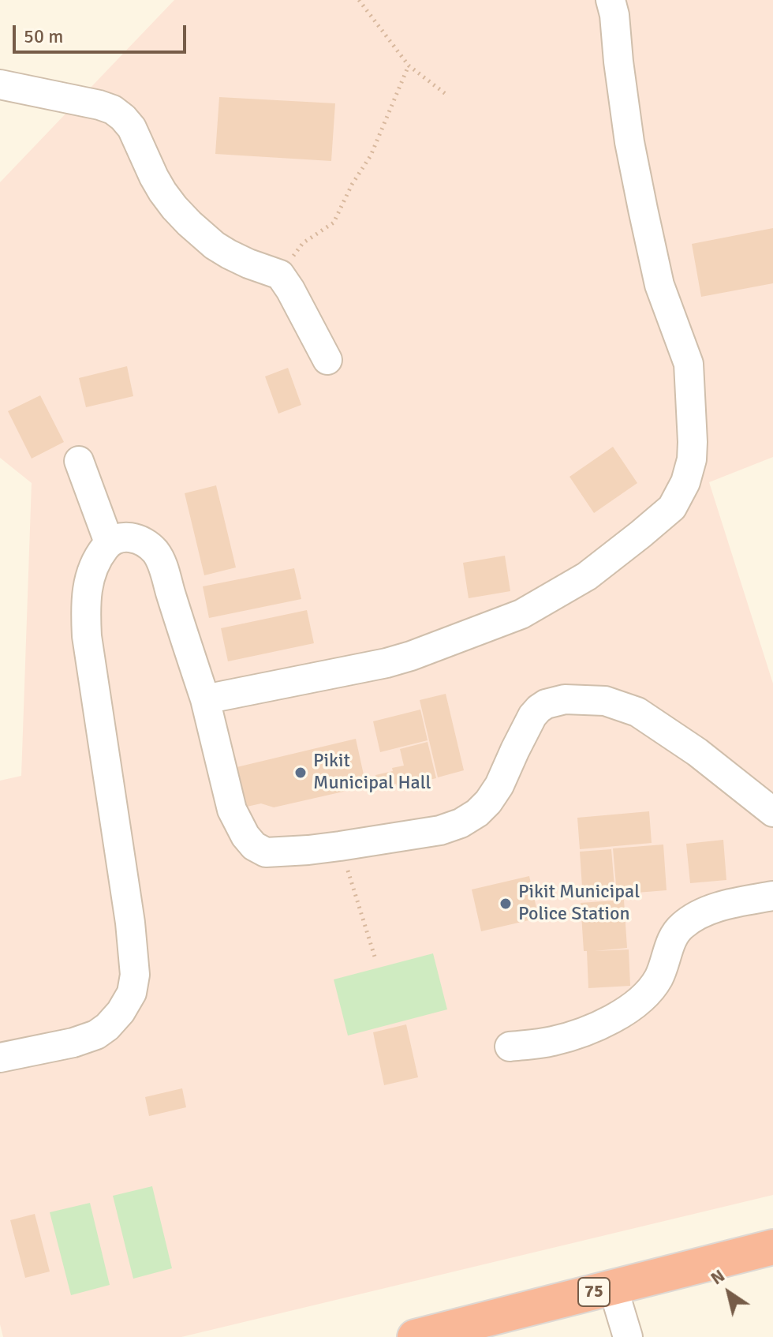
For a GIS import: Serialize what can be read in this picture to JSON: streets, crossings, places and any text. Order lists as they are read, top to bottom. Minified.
{"streets":{"highway":["75"]},"places":["Pikit Municipal Hall","Pikit Municipal Police Station"],"scale_bar":"50 m","north":"top left"}
